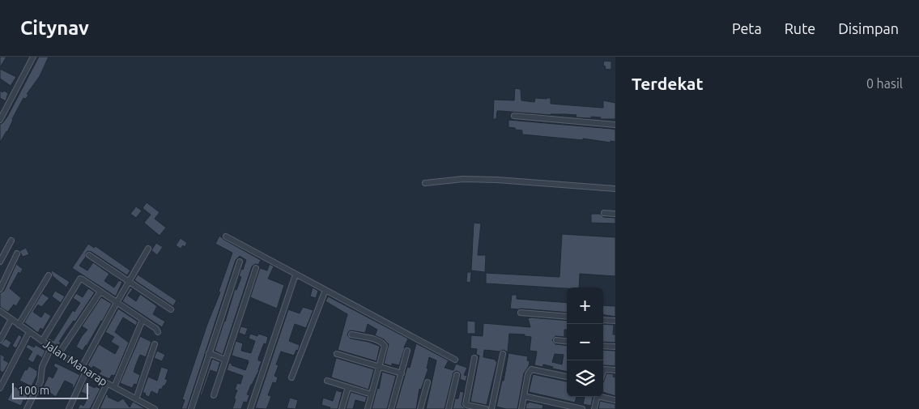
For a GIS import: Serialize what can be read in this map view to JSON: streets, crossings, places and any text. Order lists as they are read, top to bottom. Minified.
{"streets":{"street":["Jalan Manarap"]},"scale_bar":"100 m","page":{"header":"Citynav","nav":["Peta","Rute","Disimpan"],"heading":["Terdekat","0 hasil"],"map_buttons":["+","−"],"scale":"100 m"}}
